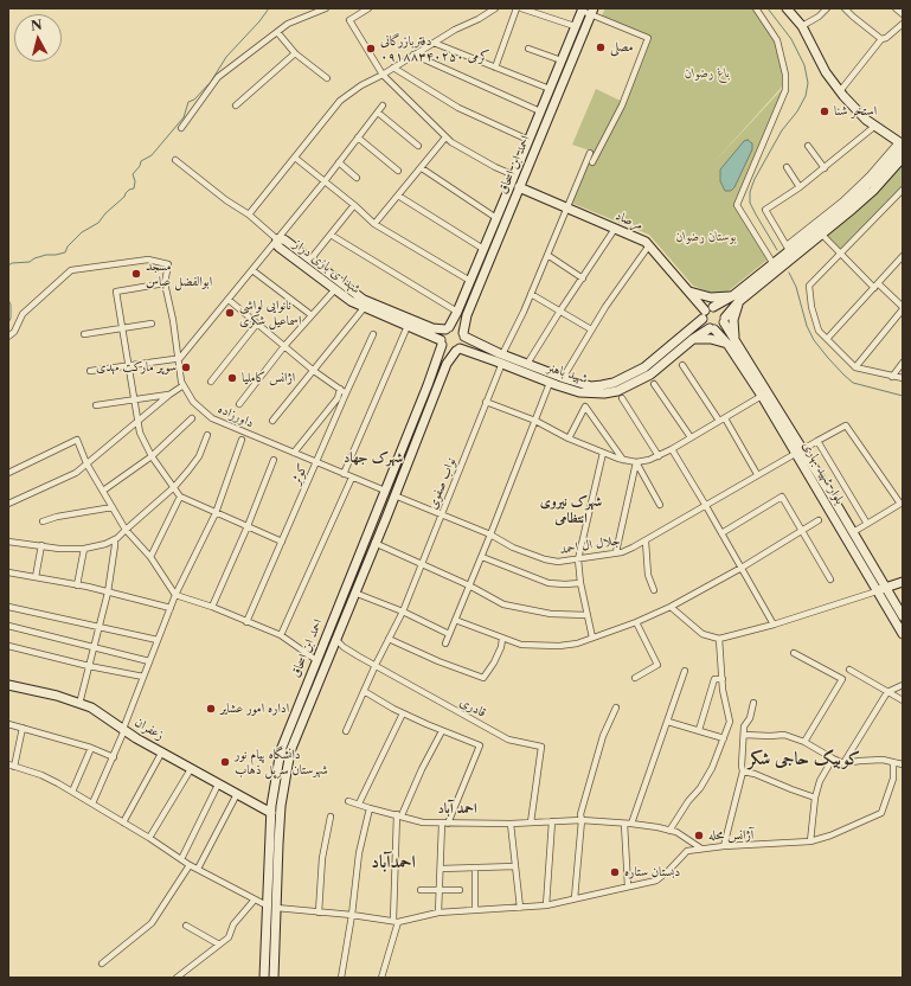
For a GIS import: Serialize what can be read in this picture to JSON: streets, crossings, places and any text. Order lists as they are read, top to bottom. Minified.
{"streets":{"main road":["احمد ابن اسحاق","مرصاد","شهدا ی بازی دراز","شهید باهنر","بلوار شهید بهاری","زعفران"],"street":["داورزاده","کوثر","نواب صفوی","جلال ال احمد","قادری"]},"crossings":[["احمد ابن اسحاق","مرصاد"],["احمد ابن اسحاق","شهدا ی بازی دراز"],["احمد ابن اسحاق","شهید باهنر"],["احمد ابن اسحاق","داورزاده"],["احمد ابن اسحاق","جلال ال احمد"],["احمد ابن اسحاق","قادری"],["احمد ابن اسحاق","زعفران"],["مرصاد","شهید باهنر"],["مرصاد","بلوار شهید بهاری"],["مرصاد","نواب صفوی"],["شهدا ی بازی دراز","شهید باهنر"],["شهید باهنر","بلوار شهید بهاری"],["شهید باهنر","نواب صفوی"],["داورزاده","کوثر"],["بلوار شهید بهاری","جلال ال احمد"],["نواب صفوی","جلال ال احمد"],["نواب صفوی","قادری"]],"districts":["شهرک جهاد","شهرک نیروی انتظامی","کوبیک حاجی شکر","احمد آباد","احمدآباد"],"parks":["باغ رضوان","بوستان رضوان"],"places":["مصلی","دفتربازرگانی کرمی ۰۹۱۸۸۳۴۰۲۵۰","استخر شنا","مسجد ابوالفضل عباس","نانوایی لواشی اسماعیل شکری","سوپر مارکت مهدی","اژانس کاملیا","اداره امور عشایر","دانشگاه پیام نور شهرستان سرپل ذهاب","آژانس محله","دبستان ستاره"],"north":"top"}
